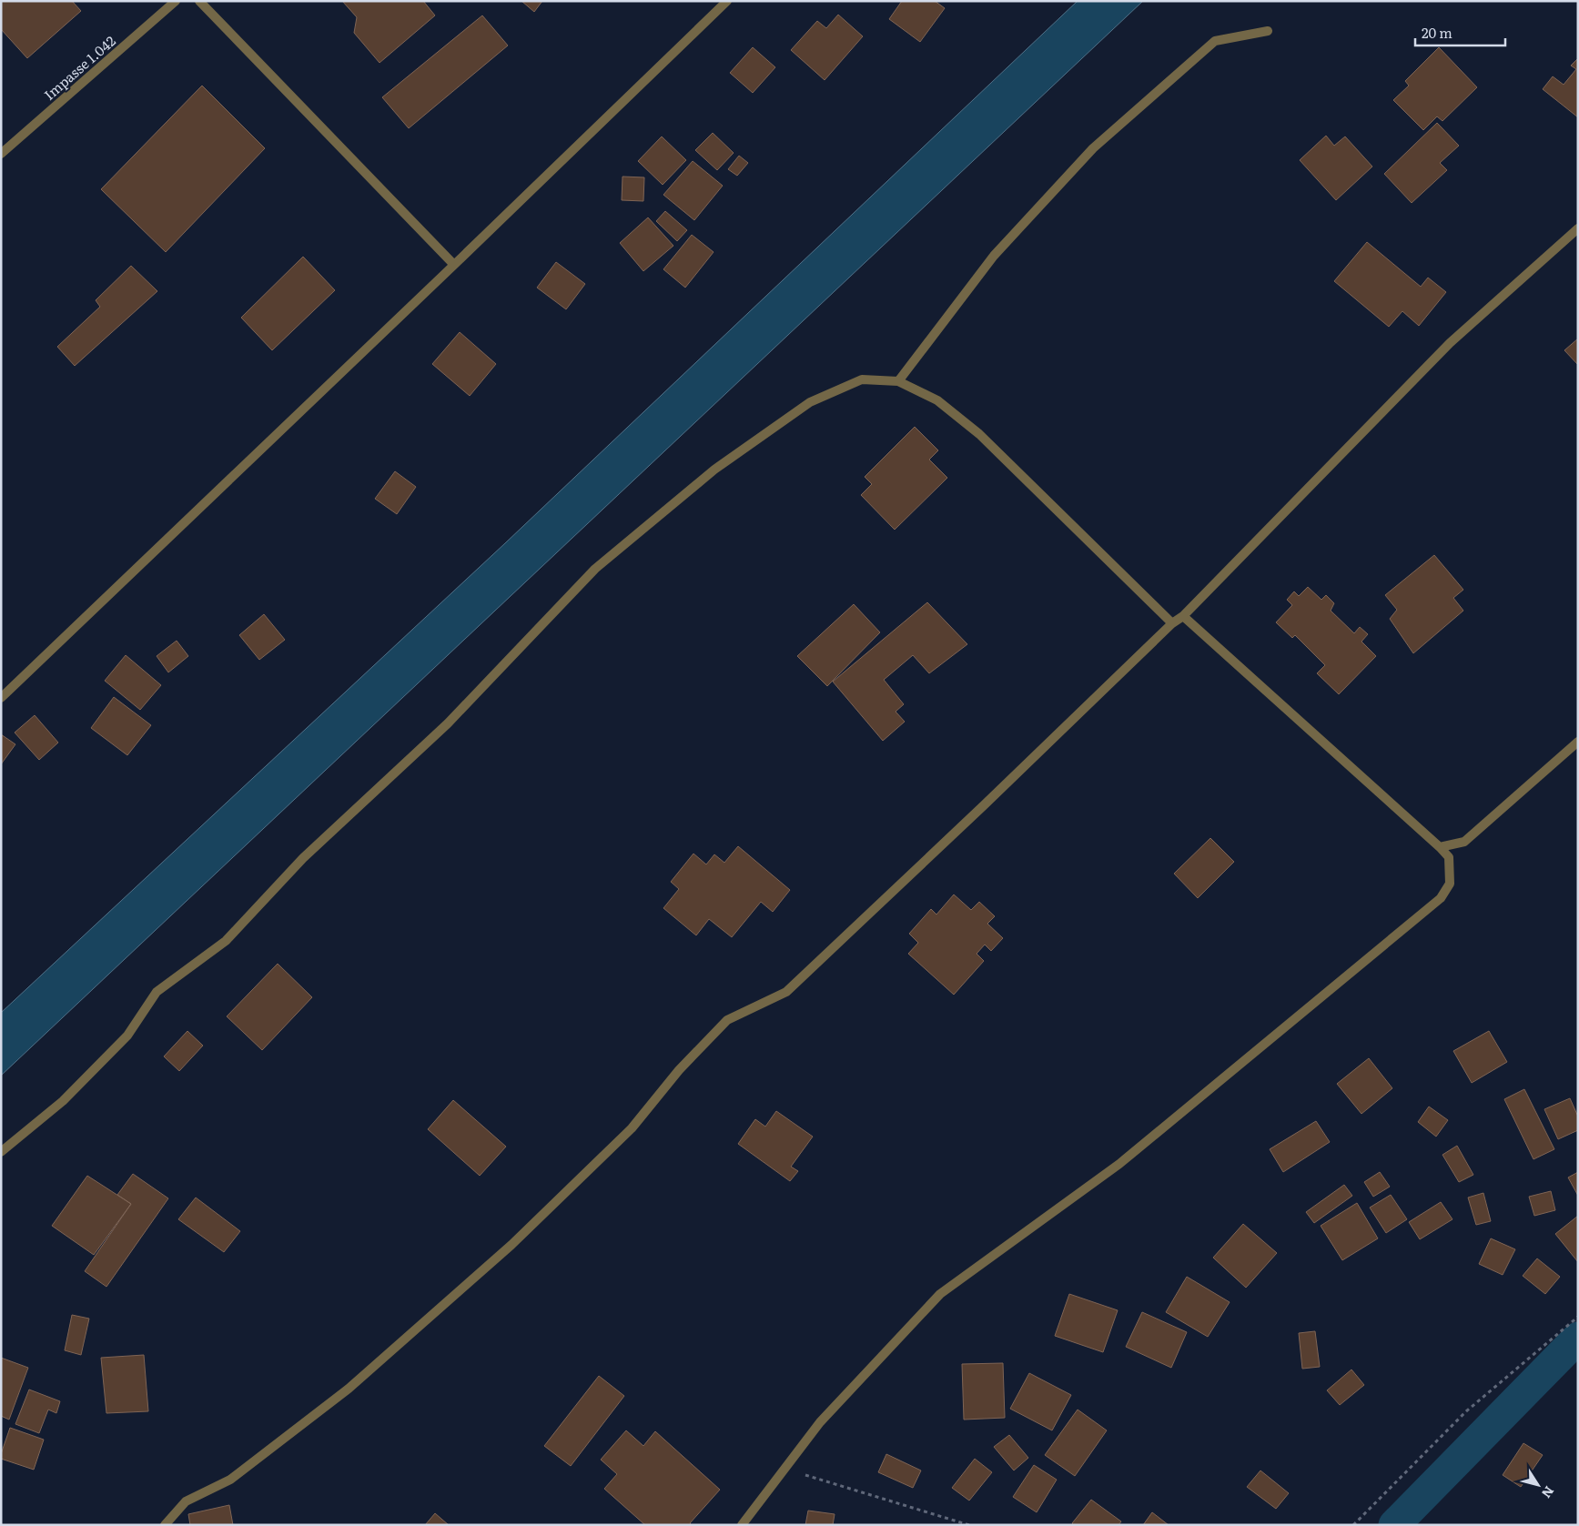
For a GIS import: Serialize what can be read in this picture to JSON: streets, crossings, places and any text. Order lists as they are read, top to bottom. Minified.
{"streets":{"street":["Impasse 1.042"]},"scale_bar":"20 m","north":"bottom right"}
